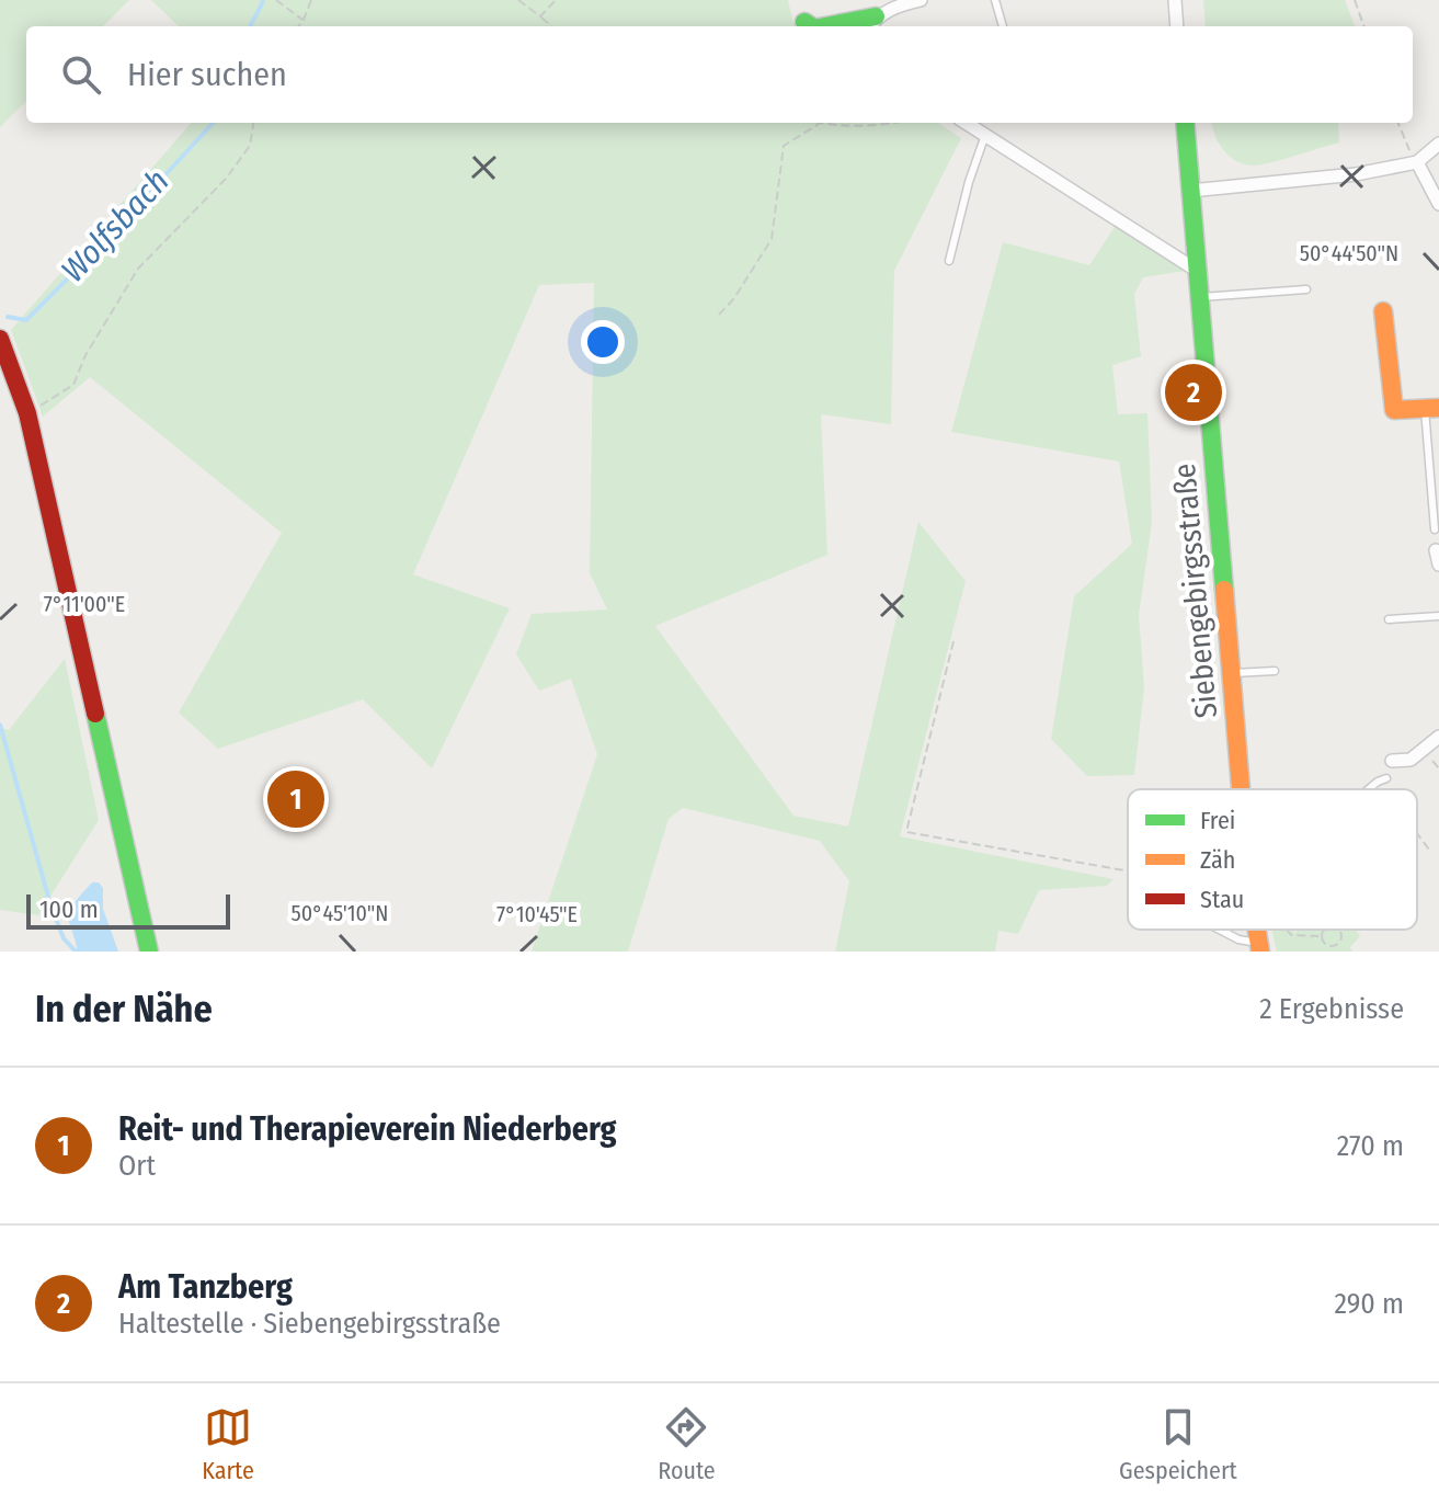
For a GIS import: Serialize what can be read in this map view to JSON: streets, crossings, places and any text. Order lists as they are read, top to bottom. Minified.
{"streets":{"street":["Siebengebirgsstraße"]},"water":["Wolfsbach"],"legend":["Frei","Zäh","Stau"],"scale_bar":"100 m","page":{"search":"Hier suchen","pins":["2","1"],"scale":"100 m","heading":["In der Nähe","2 Ergebnisse"],"list":[{"mark":"1","name":"Reit- und Therapieverein Niederberg","note":"Ort","value":"270 m"},{"mark":"2","name":"Am Tanzberg","note":"Haltestelle · Siebengebirgsstraße","value":"290 m"}],"nav":["Karte","Route","Gespeichert"]},"coordinates":["50°44'50\"N","7°11'00\"E","50°45'10\"N","7°10'45\"E"]}
